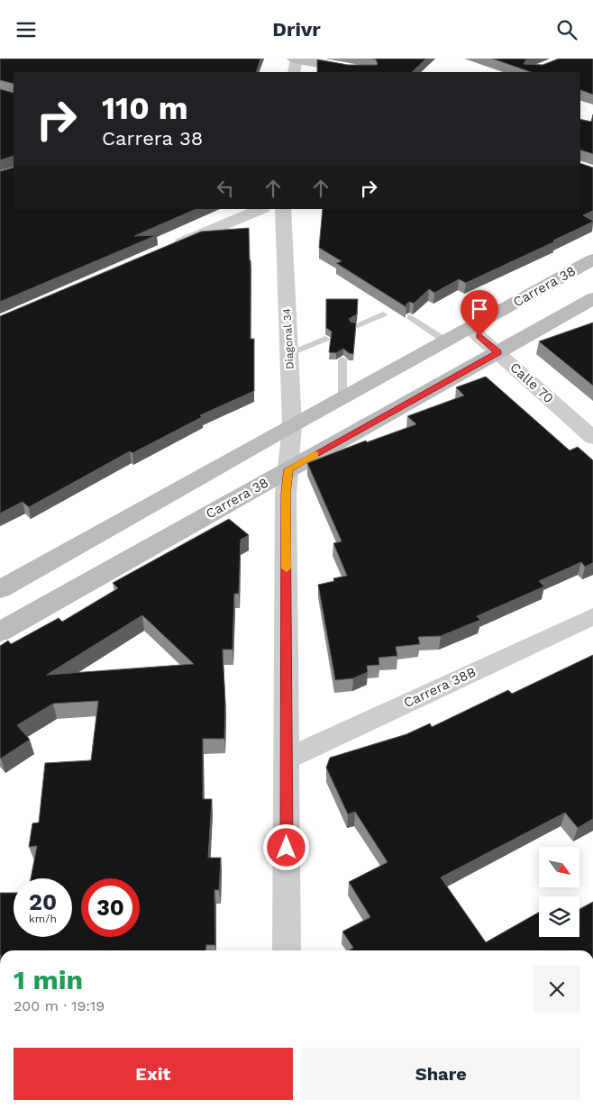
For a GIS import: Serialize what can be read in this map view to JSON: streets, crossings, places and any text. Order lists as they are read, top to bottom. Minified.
{"streets":{"main road":["Carrera 38"],"street":["Diagonal 34","Calle 70","Carrera 38B"]},"crossings":[["Carrera 38","Diagonal 34"],["Carrera 38","Calle 70"],["Diagonal 34","Carrera 38B"]],"north":"bottom right","page":{"header":"Drivr","turn":["110 m","Carrera 38"],"speed":"20 km/h","limit":"30","heading":["1 min","200 m · 19:19"],"buttons":["Exit","Share"]}}
